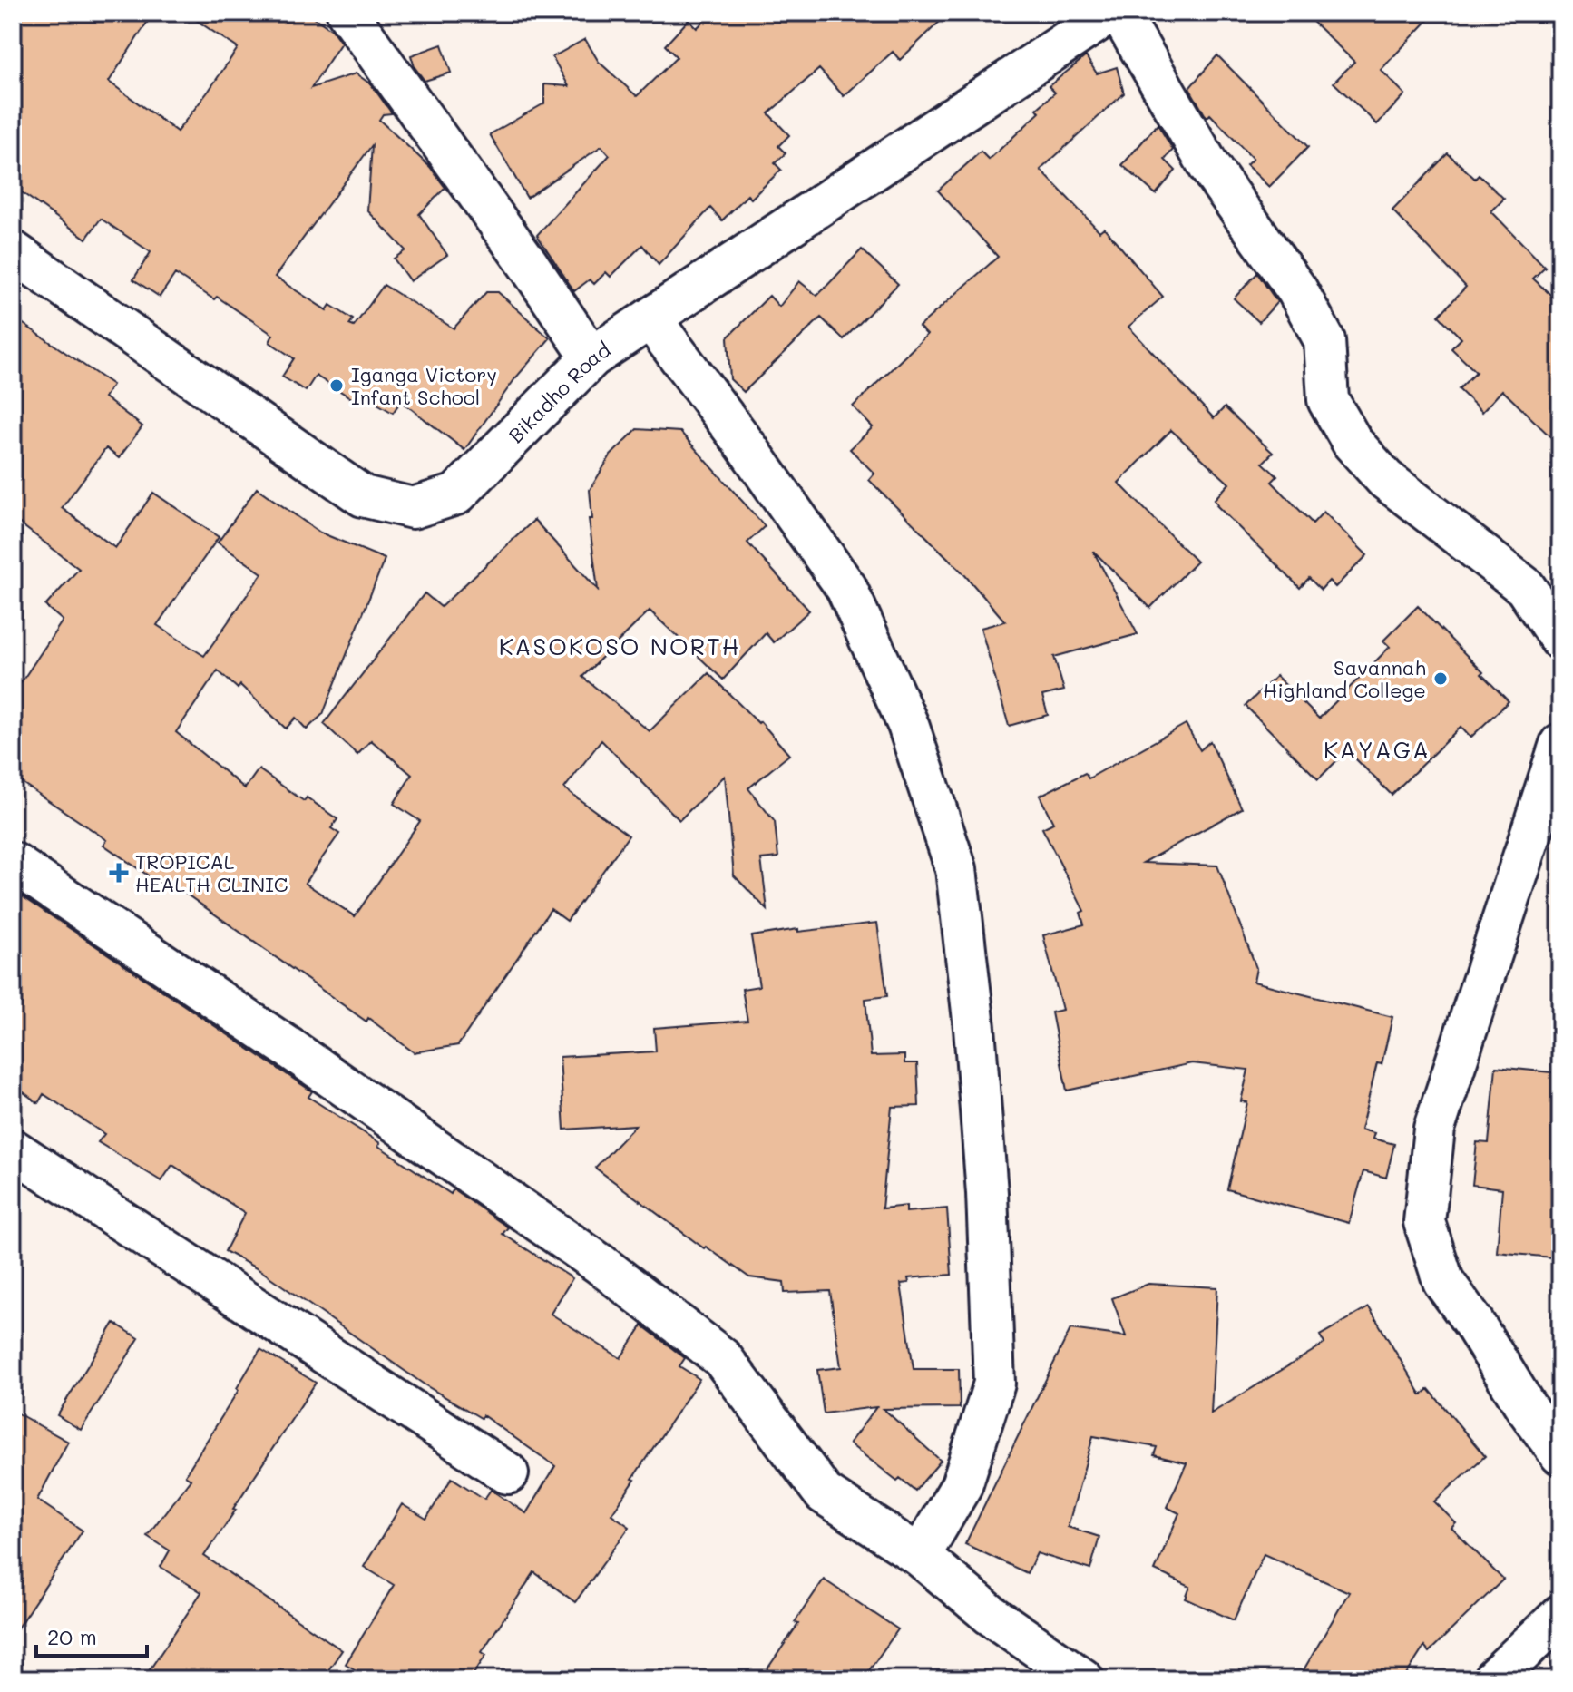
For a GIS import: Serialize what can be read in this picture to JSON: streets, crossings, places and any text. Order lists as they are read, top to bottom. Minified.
{"streets":{"street":["Bikadho Road"]},"districts":["KASOKOSO NORTH","KAYAGA"],"places":{"other":["Iganga Victory Infant School","Savannah Highland College"],"health":["TROPICAL HEALTH CLINIC"]},"scale_bar":"20 m"}
